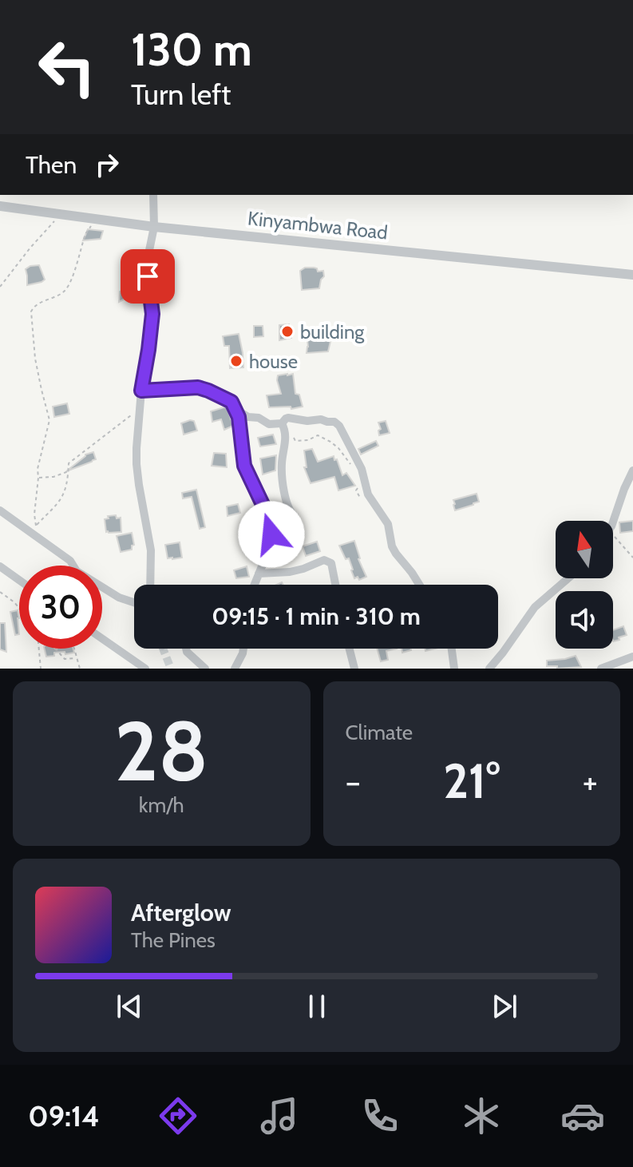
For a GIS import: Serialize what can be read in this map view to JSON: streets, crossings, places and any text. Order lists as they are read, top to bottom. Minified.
{"streets":{"street":["Kinyambwa Road"]},"places":["building","house"],"north":"top","page":{"turn":["130 m","Turn left"],"then":"Then","limit":"30","trip":"09:15 · 1 min · 310 m","tile":[["28","km/h"],"Climate"],"heat":["−","21°","+"],"song":["Afterglow","The Pines"],"tabs":"09:14"}}
